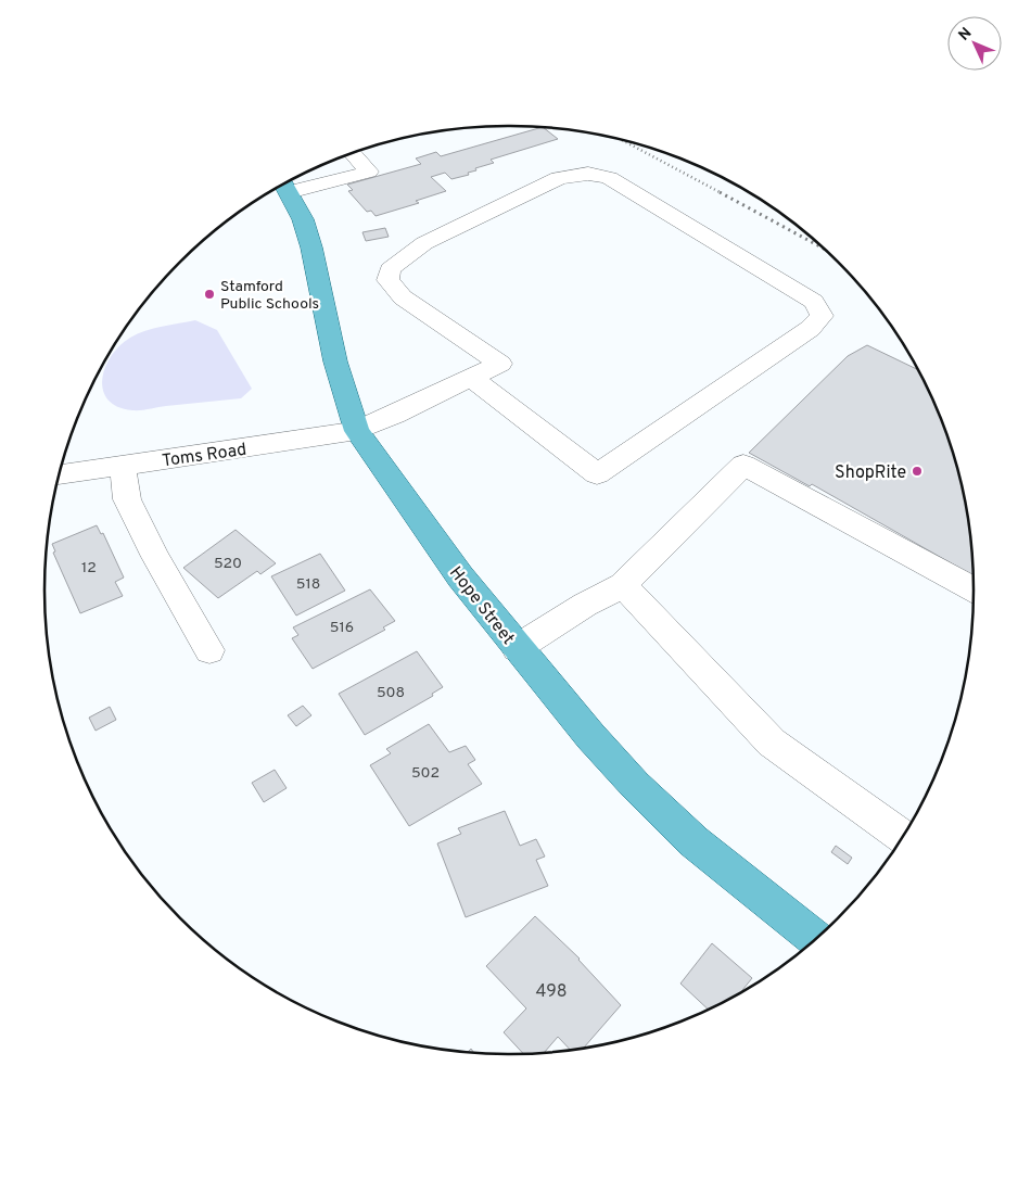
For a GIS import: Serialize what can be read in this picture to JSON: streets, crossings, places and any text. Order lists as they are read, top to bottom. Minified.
{"streets":{"main road":["Hope Street"],"street":["Toms Road"]},"crossings":[["Toms Road","Hope Street"]],"places":["Stamford Public Schools","ShopRite"],"house_numbers":["520","12","518","516","508","502","498"],"north":"top left"}
